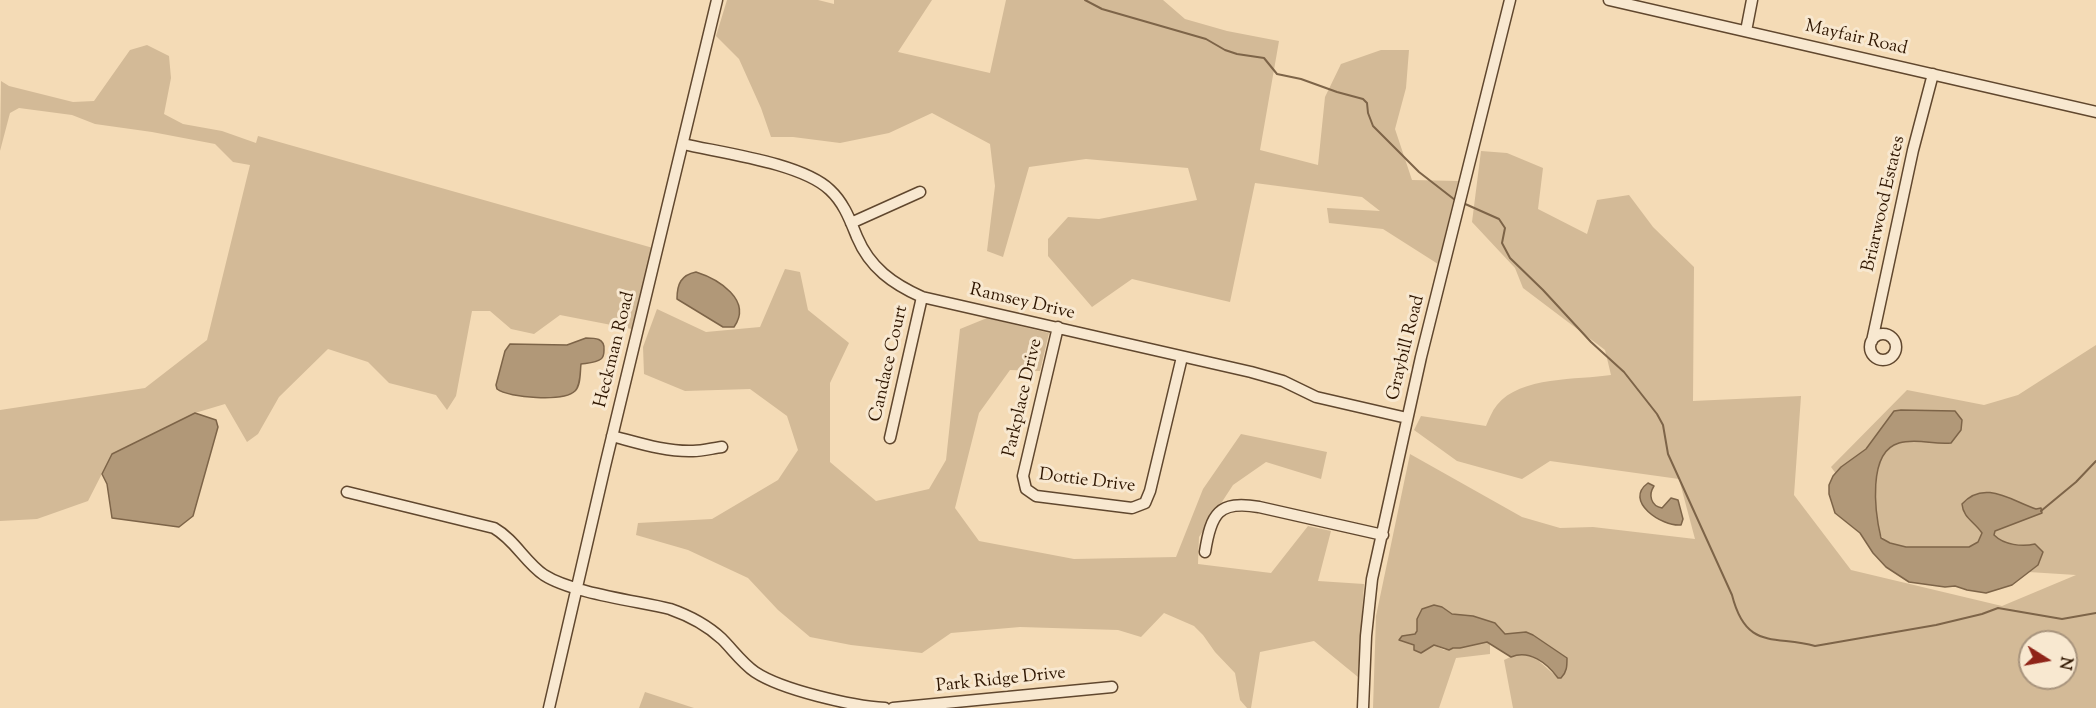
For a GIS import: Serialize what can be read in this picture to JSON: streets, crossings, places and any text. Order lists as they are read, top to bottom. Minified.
{"streets":{"street":["Mayfair Road","Briarwood Estates","Ramsey Drive","Graybill Road","Heckman Road","Candace Court","Parkplace Drive","Dottie Drive","Park Ridge Drive"]},"crossings":[["Mayfair Road","Briarwood Estates"],["Ramsey Drive","Graybill Road"],["Ramsey Drive","Heckman Road"],["Ramsey Drive","Candace Court"],["Ramsey Drive","Parkplace Drive"],["Ramsey Drive","Dottie Drive"],["Parkplace Drive","Dottie Drive"]],"north":"right"}
